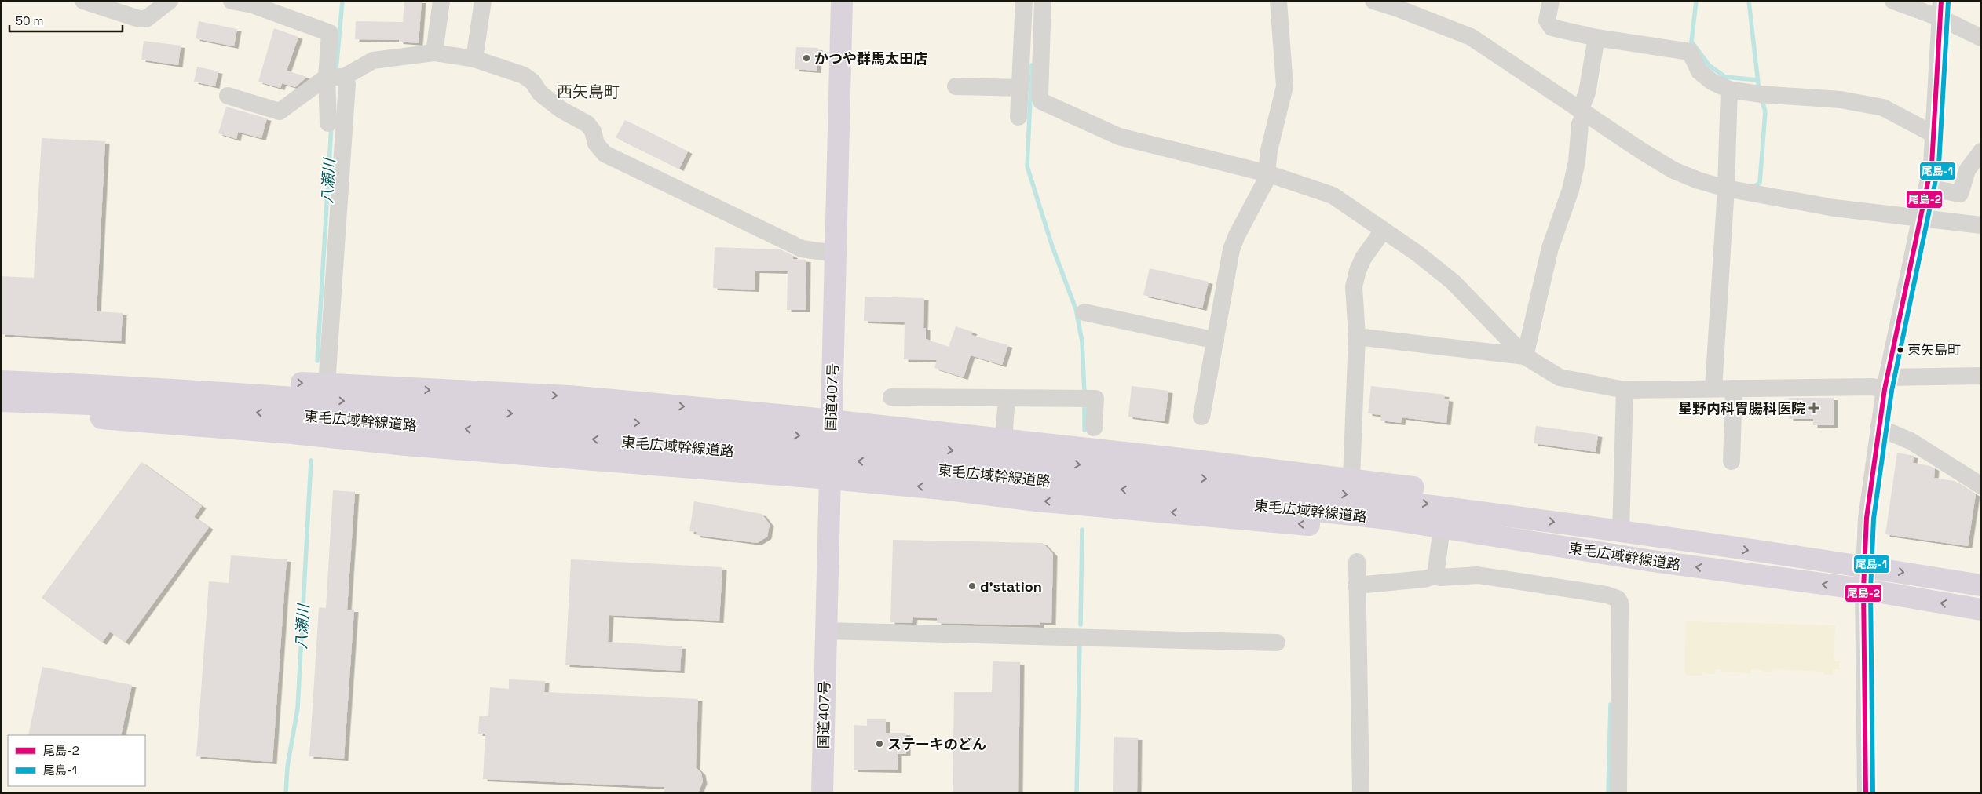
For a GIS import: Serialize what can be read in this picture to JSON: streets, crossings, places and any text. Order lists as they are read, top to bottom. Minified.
{"streets":{"highway":["国道407号","東毛広域幹線道路"]},"districts":["西矢島町"],"water":["八瀬川"],"places":{"other":["かつや群馬太田店","東矢島町","d’station","ステーキのどん"],"health":["星野内科胃腸科医院"]},"lines":["transit line 尾島-2","transit line 尾島-1"],"legend":["尾島-2","尾島-1"],"scale_bar":"50 m"}
